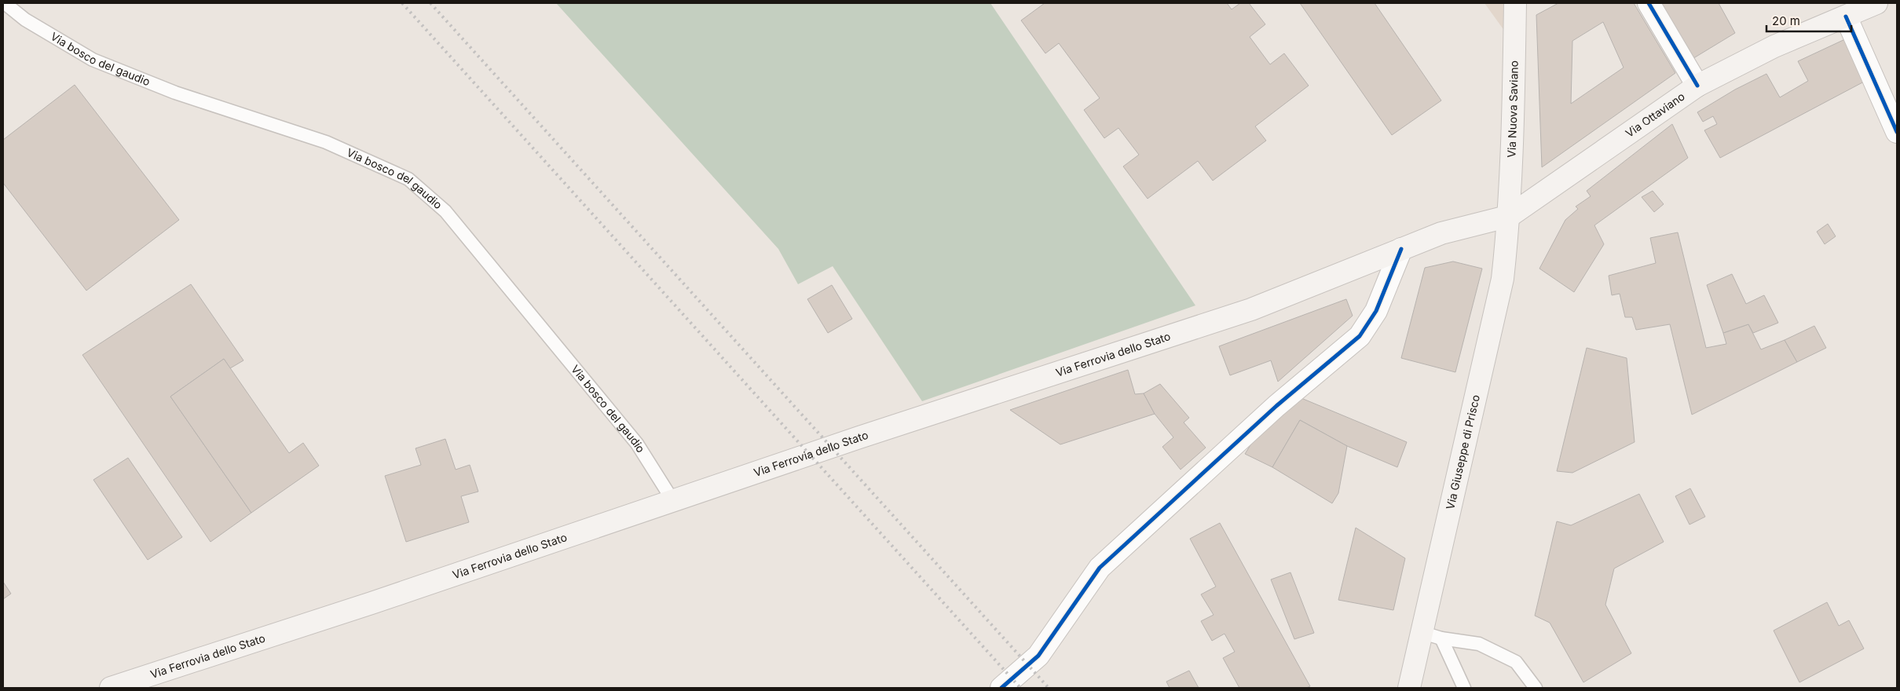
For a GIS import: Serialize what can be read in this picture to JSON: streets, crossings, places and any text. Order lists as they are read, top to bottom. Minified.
{"streets":{"main road":["Via Nuova Saviano","Via Ottaviano","Via Ferrovia dello Stato","Via Giuseppe di Prisco"],"lane":["Via bosco del gaudio"]},"crossings":[["Via bosco del gaudio","Via Ferrovia dello Stato"],["Via Nuova Saviano","Via Ottaviano"],["Via Nuova Saviano","Via Ferrovia dello Stato"],["Via Nuova Saviano","Via Giuseppe di Prisco"],["Via Ottaviano","Via Ferrovia dello Stato"],["Via Ottaviano","Via Giuseppe di Prisco"],["Via Ferrovia dello Stato","Via Giuseppe di Prisco"]],"scale_bar":"20 m"}
